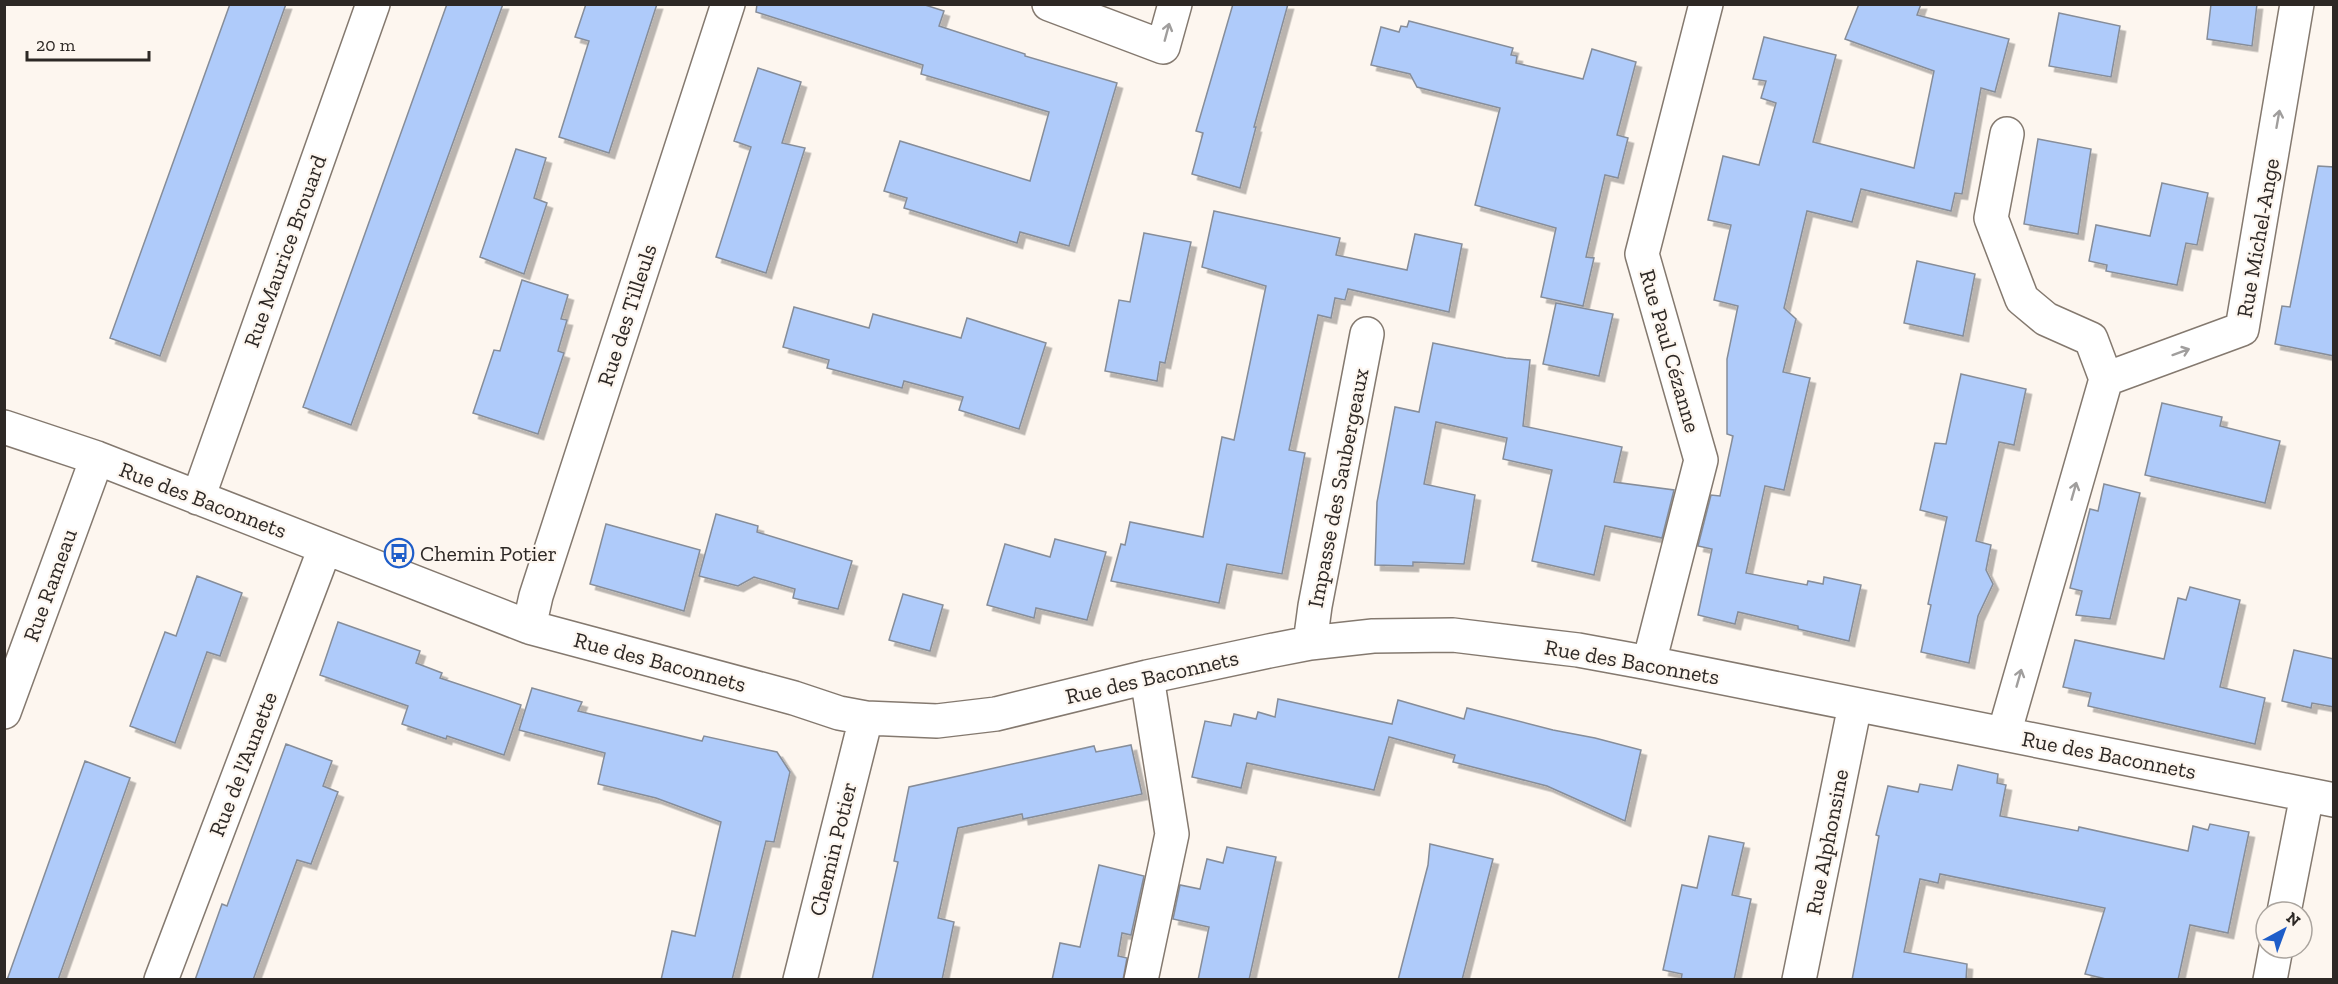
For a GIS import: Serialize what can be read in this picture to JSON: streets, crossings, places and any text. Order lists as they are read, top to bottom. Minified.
{"streets":{"street":["Rue Michel-Ange","Rue Maurice Brouard","Rue des Tilleuls","Rue Paul Cézanne","Impasse des Saubergeaux","Rue des Baconnets","Rue Rameau","Rue de l'Aunette","Rue Alphonsine","Chemin Potier"]},"crossings":[["Rue Maurice Brouard","Rue des Baconnets"],["Rue des Tilleuls","Rue des Baconnets"],["Rue Paul Cézanne","Rue des Baconnets"],["Impasse des Saubergeaux","Rue des Baconnets"],["Rue des Baconnets","Rue Rameau"],["Rue des Baconnets","Rue de l'Aunette"],["Rue des Baconnets","Rue Alphonsine"],["Rue des Baconnets","Chemin Potier"]],"one_way":["Rue Michel-Ange"],"places":{"bus stop":["Chemin Potier"]},"scale_bar":"20 m","north":"top right"}
